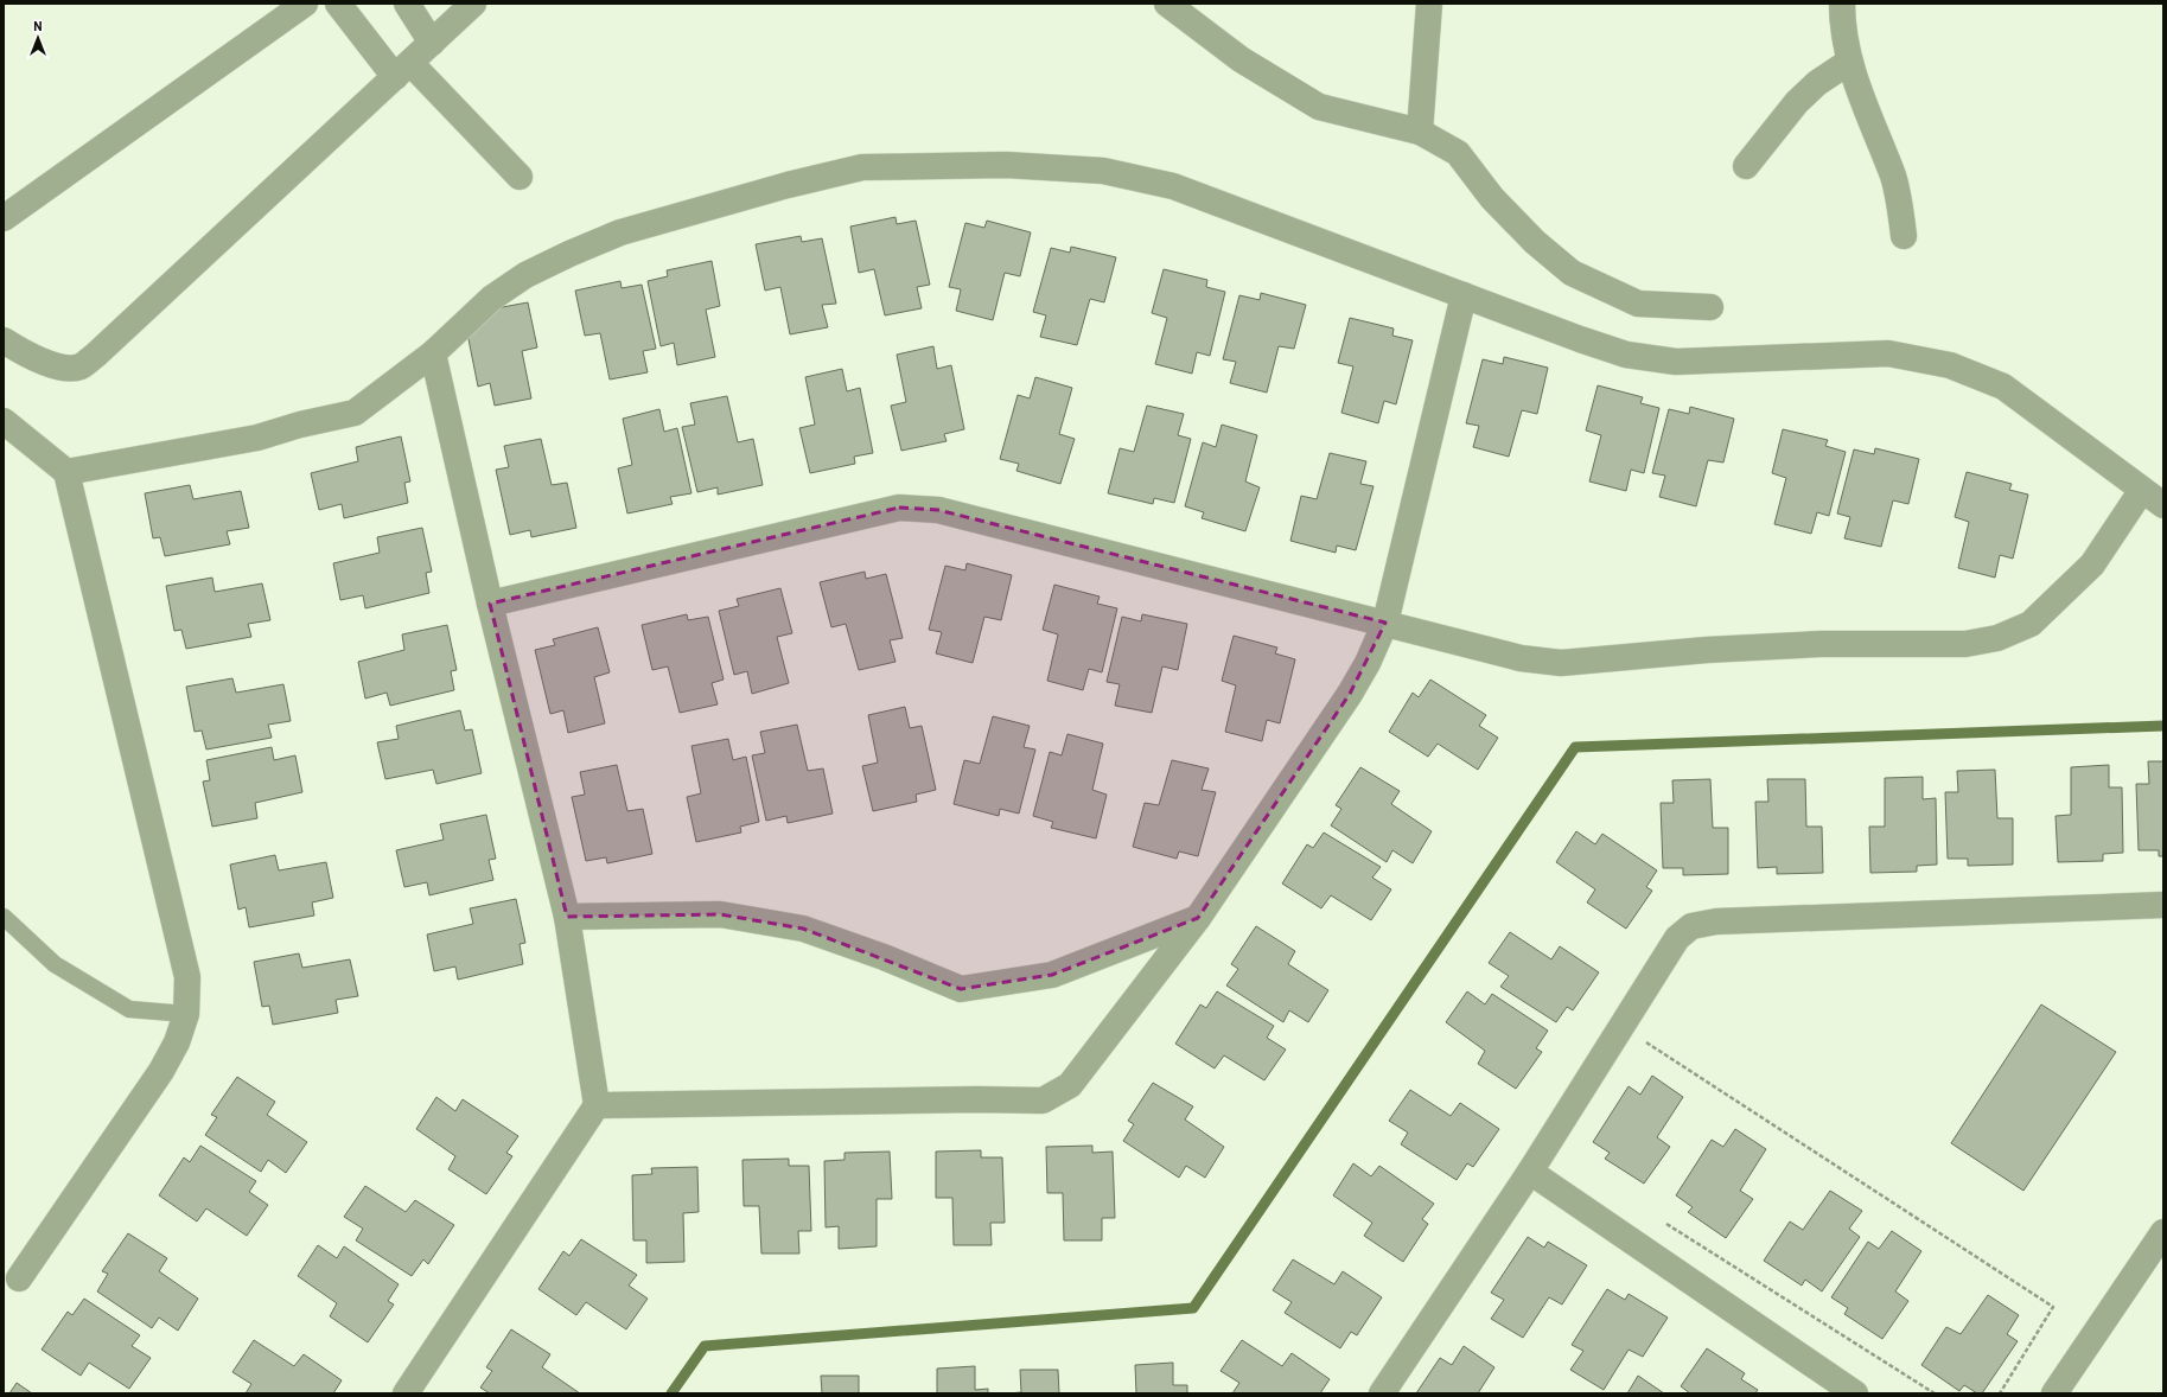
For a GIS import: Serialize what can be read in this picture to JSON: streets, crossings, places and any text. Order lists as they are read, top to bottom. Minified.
{"north":"top"}
